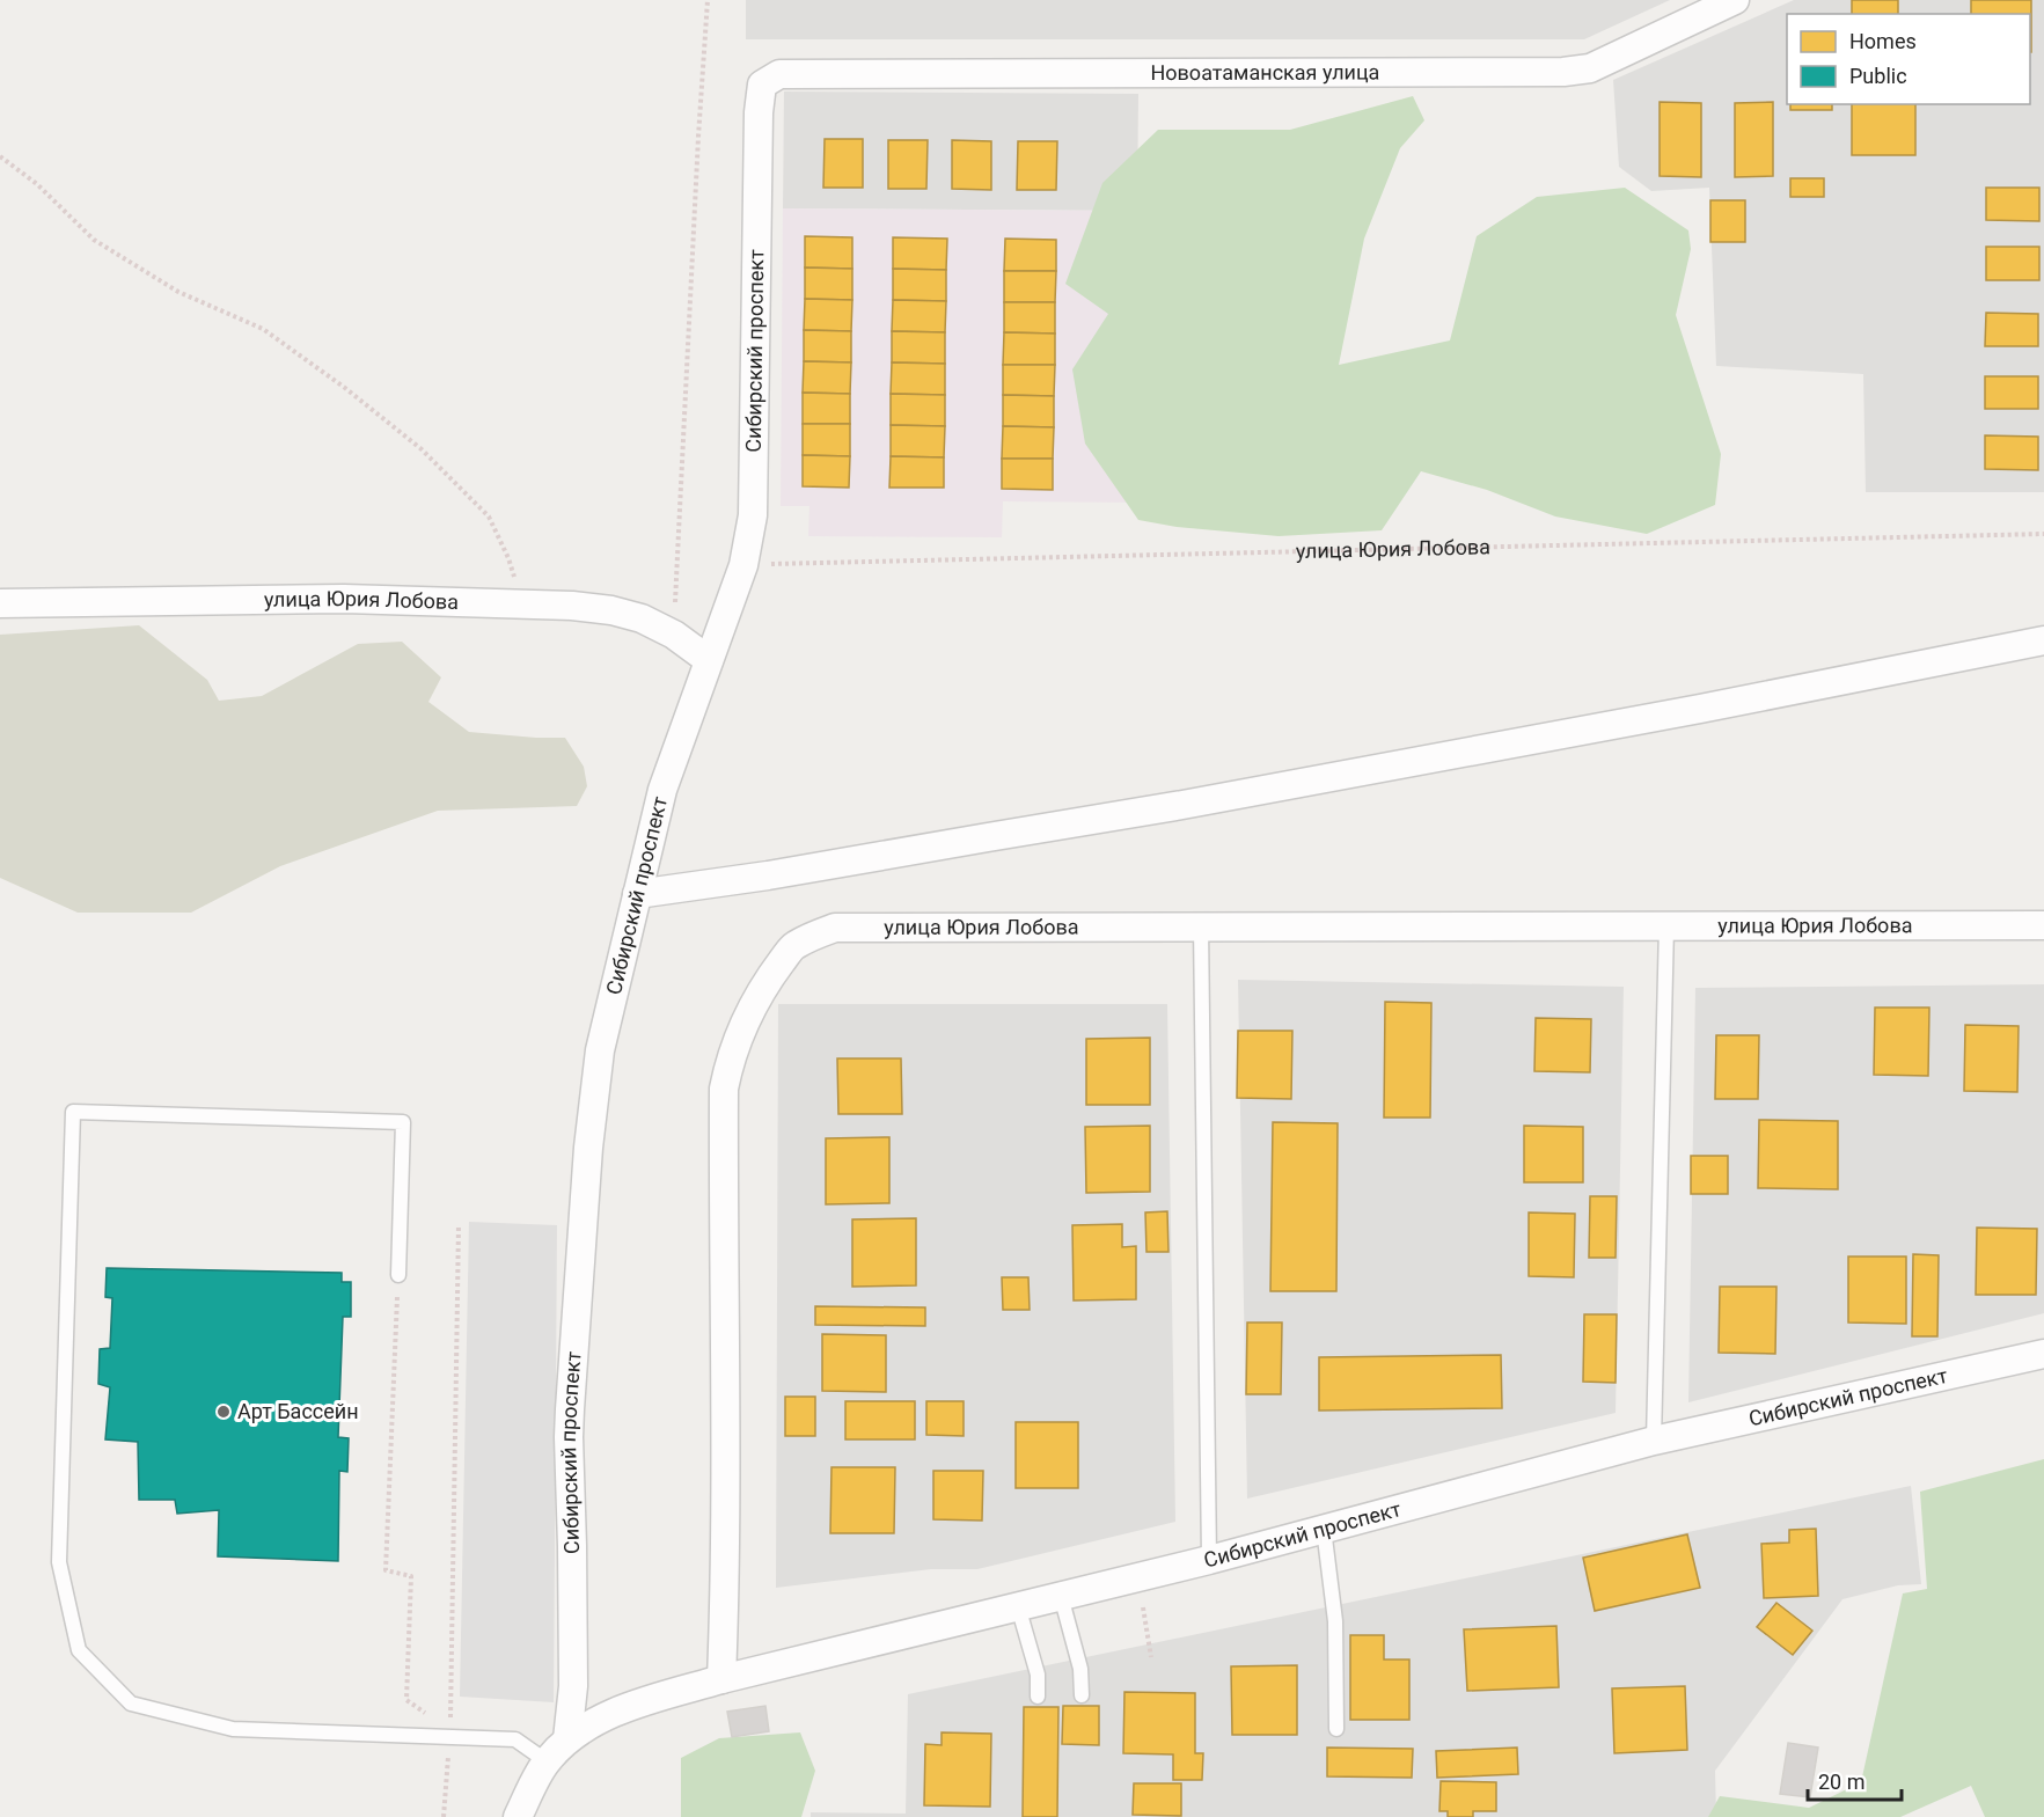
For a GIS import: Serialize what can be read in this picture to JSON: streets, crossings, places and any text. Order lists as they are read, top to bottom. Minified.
{"streets":{"street":["Новоатаманская улица","Сибирский проспект","улица Юрия Лобова"]},"crossings":[["Новоатаманская улица","Сибирский проспект"],["Сибирский проспект","улица Юрия Лобова"]],"places":["Арт Бассейн"],"legend":["Homes","Public"],"scale_bar":"20 m"}
